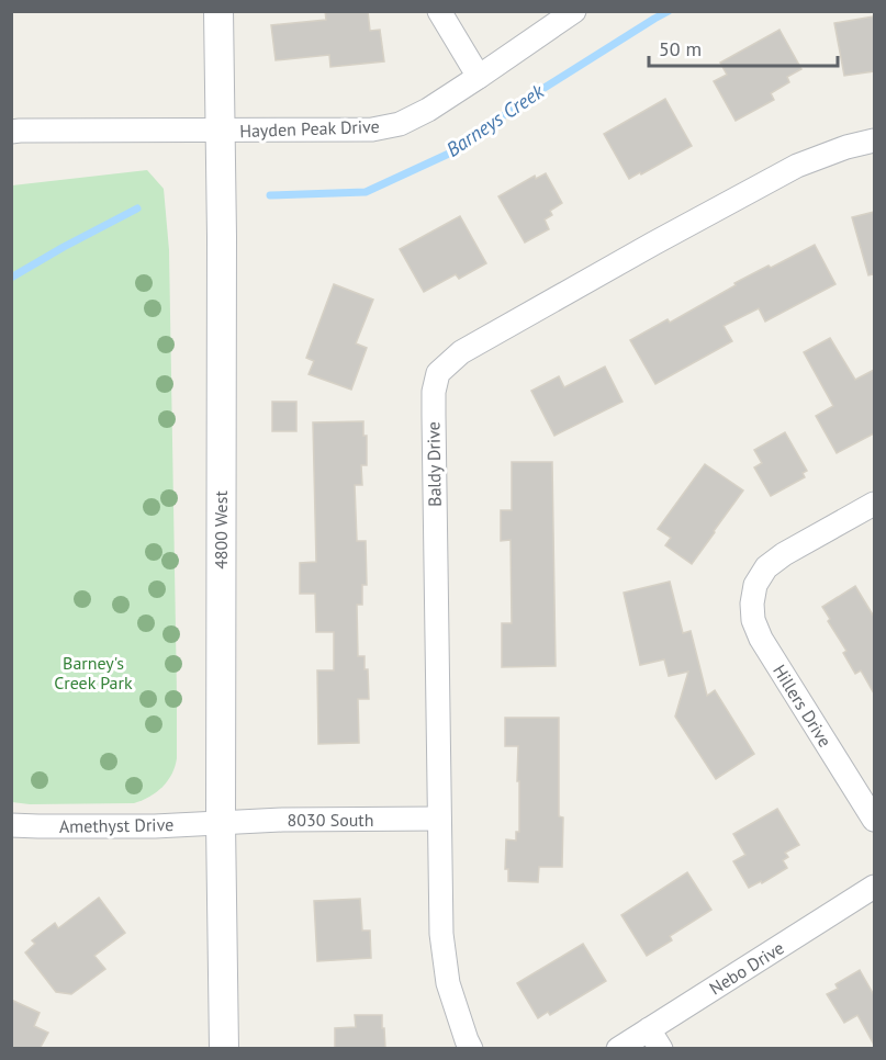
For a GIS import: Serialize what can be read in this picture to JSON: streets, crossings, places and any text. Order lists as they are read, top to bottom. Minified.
{"streets":{"street":["Hayden Peak Drive","Baldy Drive","4800 West","Hillers Drive","8030 South","Amethyst Drive","Nebo Drive"]},"crossings":[["Hayden Peak Drive","4800 West"],["Baldy Drive","8030 South"],["4800 West","8030 South"],["4800 West","Amethyst Drive"],["8030 South","Amethyst Drive"]],"water":["Barneys Creek"],"parks":["Barney's Creek Park"],"scale_bar":"50 m"}
